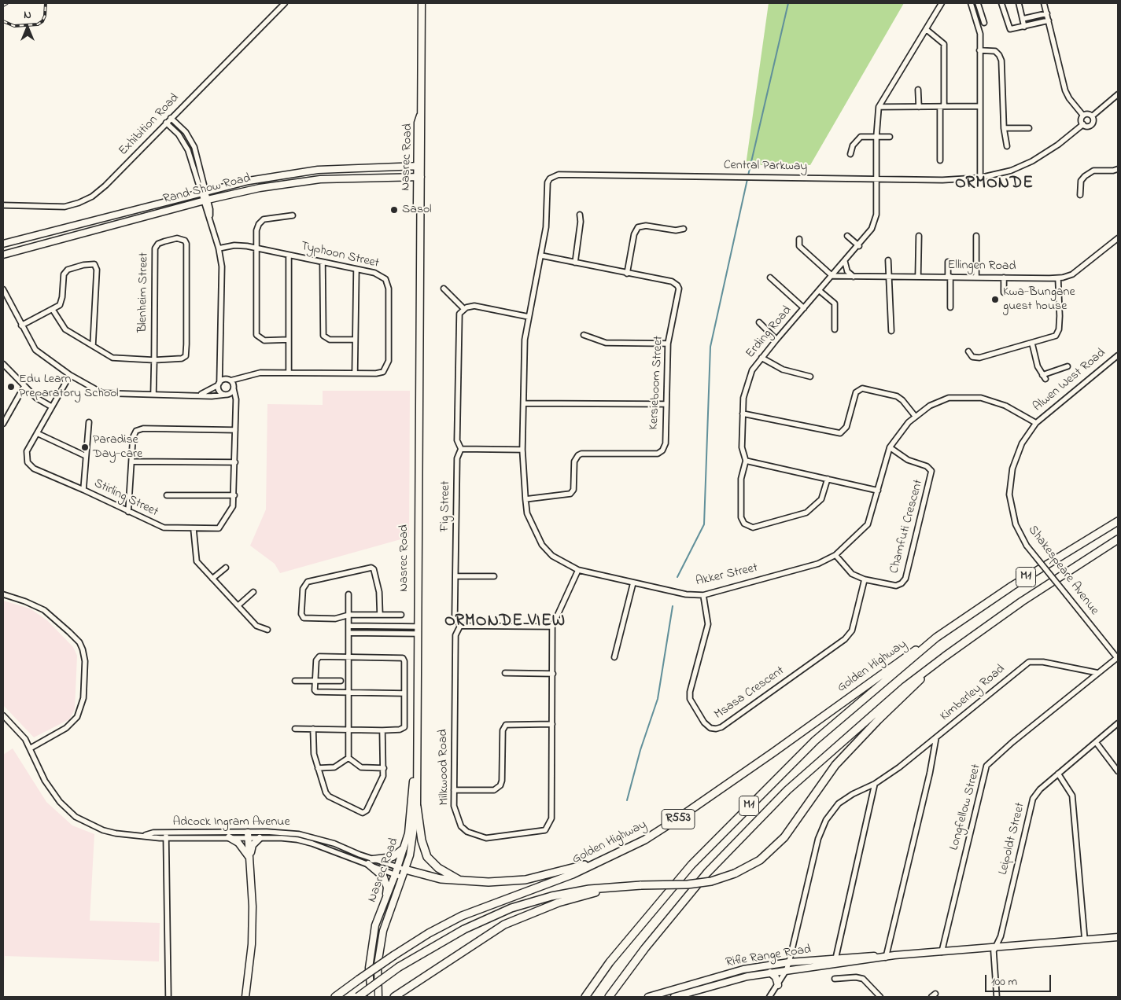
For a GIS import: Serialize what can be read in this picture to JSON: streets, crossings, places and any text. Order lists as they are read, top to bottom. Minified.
{"streets":{"highway":["M1","Golden Highway","R553"],"main road":["Nasrec Road","Rand Show Road","Rifle Range Road"],"street":["Exhibition Road","Central Parkway","Typhoon Street","Ellingen Road","Blenheim Street","Erding Road","Alwen West Road","Kersieboom Street","Stirling Street","Fig Street","Chamfuti Crescent","Shakespeare Avenue","Akker Street","Msasa Crescent","Kimberley Road","Milkwood Road","Longfellow Street","Adcock Ingram Avenue","Leipoldt Street"]},"crossings":[["Nasrec Road","Rand Show Road"],["Nasrec Road","Adcock Ingram Avenue"],["Central Parkway","Erding Road"],["Central Parkway","Kersieboom Street"],["Central Parkway","Akker Street"],["Typhoon Street","Stirling Street"],["Ellingen Road","Erding Road"],["Alwen West Road","Shakespeare Avenue"],["Alwen West Road","Akker Street"],["Kersieboom Street","Akker Street"],["Fig Street","Milkwood Road"],["Chamfuti Crescent","Akker Street"],["Chamfuti Crescent","Msasa Crescent"],["Shakespeare Avenue","Akker Street"],["Shakespeare Avenue","Longfellow Street"],["Akker Street","Msasa Crescent"],["Akker Street","Milkwood Road"],["M1","Golden Highway"],["Kimberley Road","Longfellow Street"],["Kimberley Road","Rifle Range Road"],["Longfellow Street","Rifle Range Road"],["Leipoldt Street","Rifle Range Road"]],"districts":["ORMONDE","ORMONDE VIEW"],"places":["Sasol","Kwa-Bungane guest house","Edu Learn Preparatory School","Paradise Day-care"],"scale_bar":"100 m","north":"top"}
